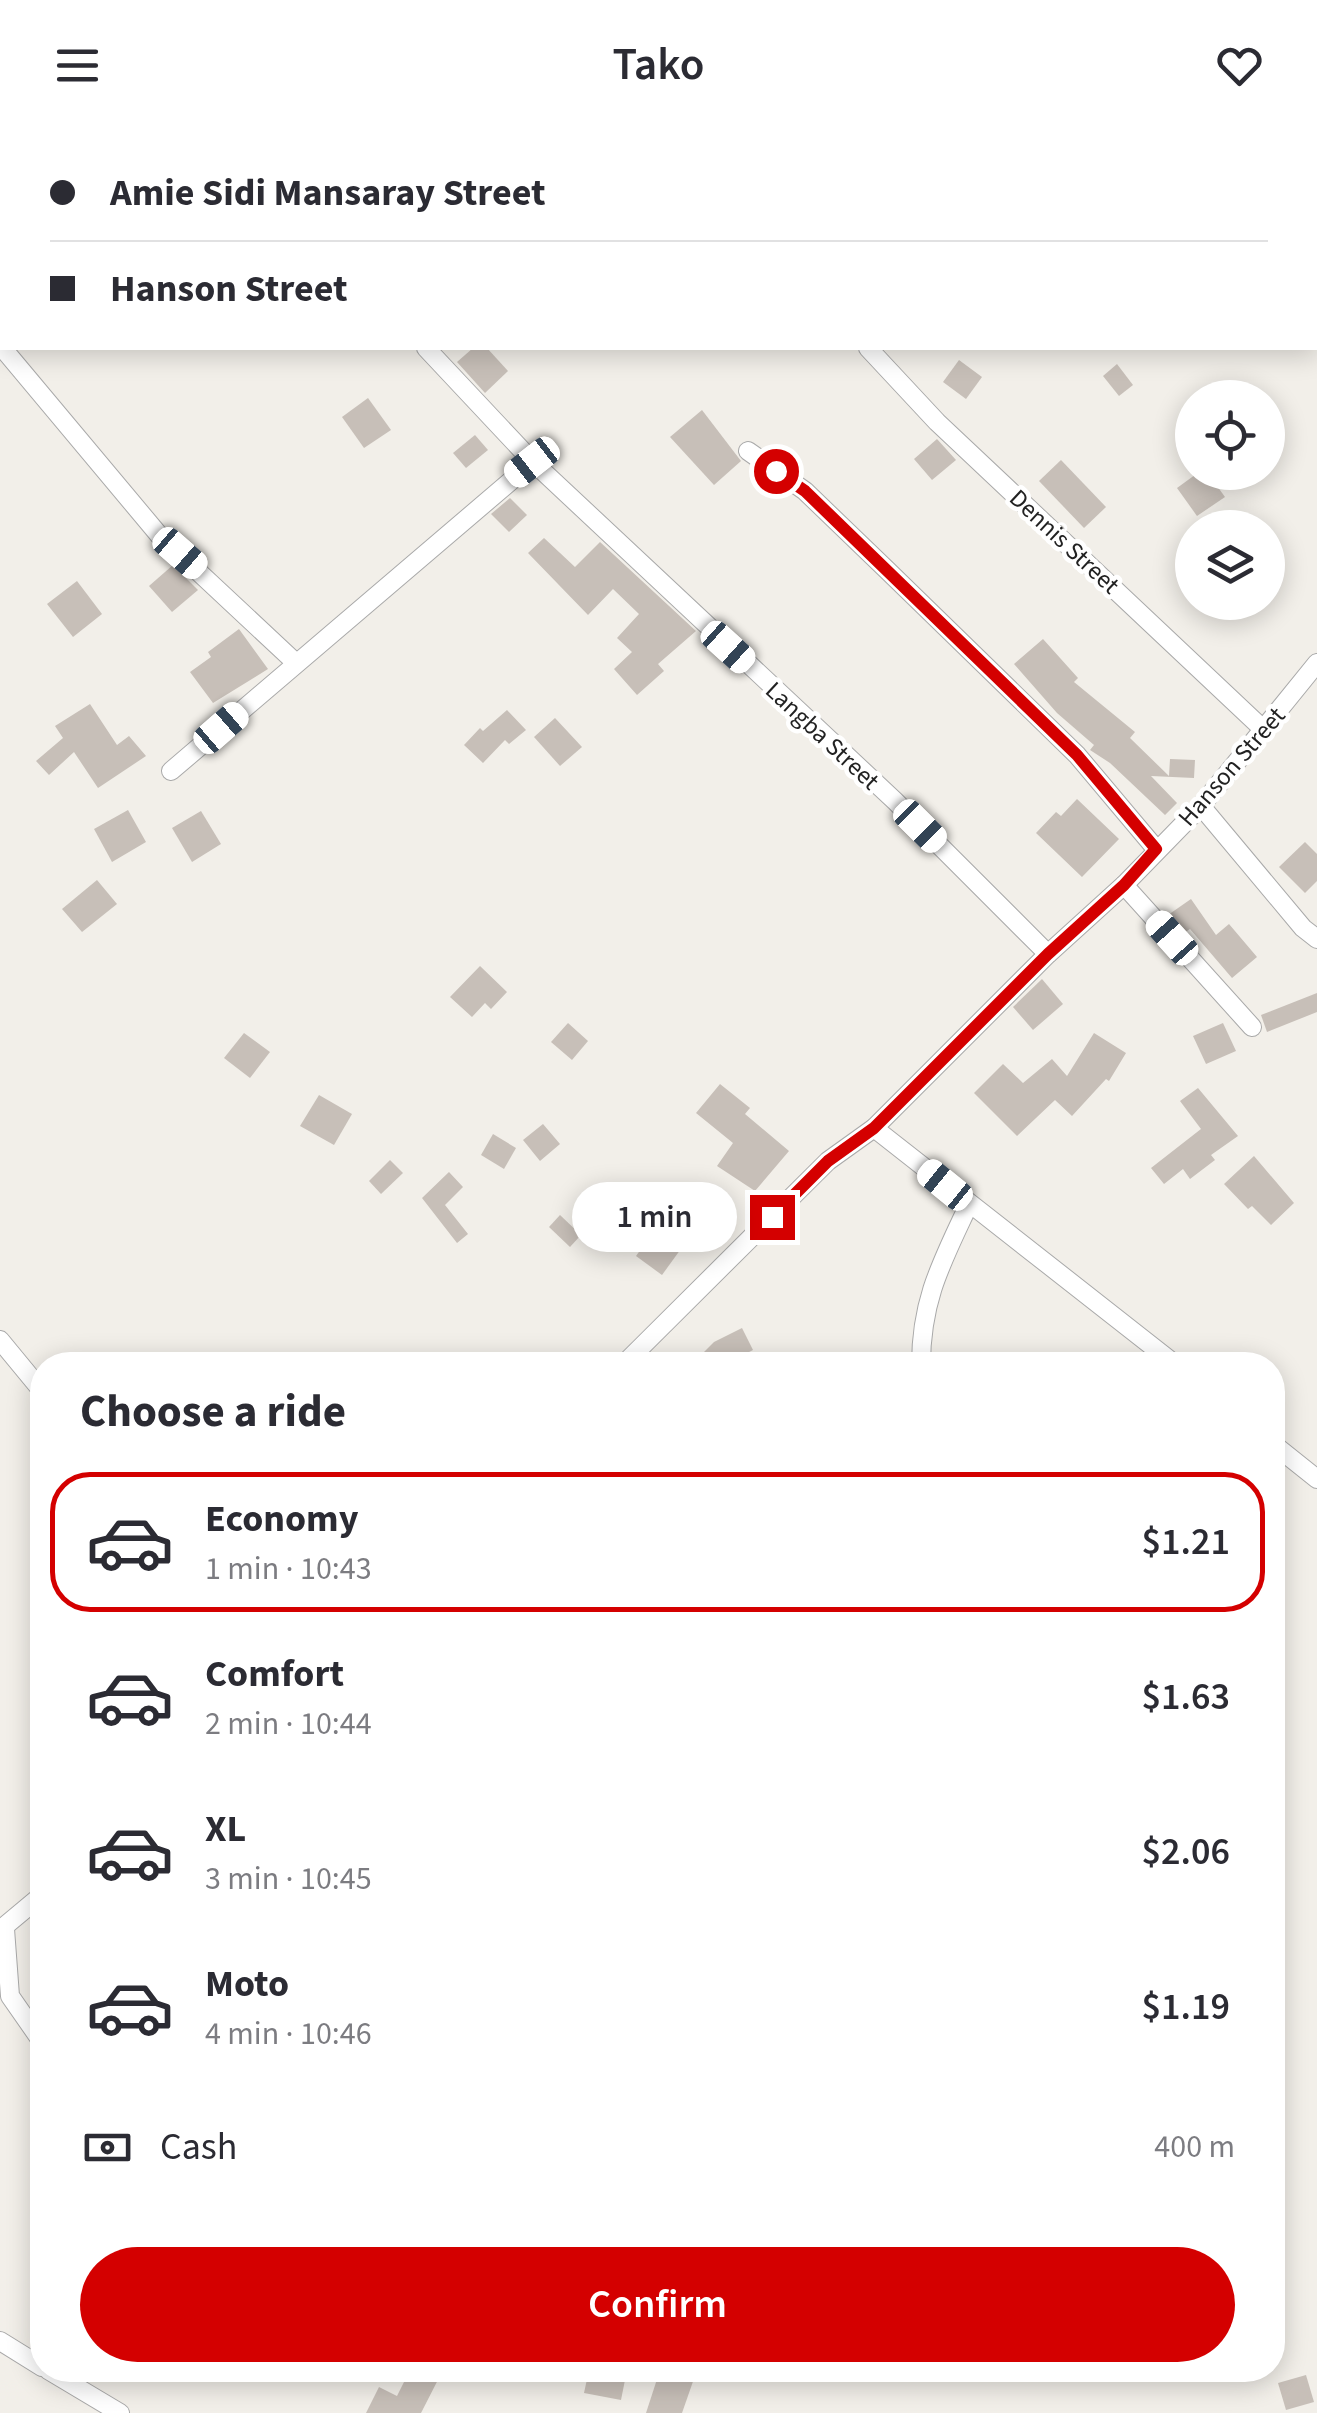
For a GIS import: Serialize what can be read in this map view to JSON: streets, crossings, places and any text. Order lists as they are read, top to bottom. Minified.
{"streets":{"street":["Dennis Street","Langba Street","Hanson Street"]},"crossings":[["Dennis Street","Hanson Street"],["Langba Street","Hanson Street"]],"page":{"header":"Tako","banner":["Amie Sidi Mansaray Street","Hanson Street"],"bubble":"1 min","heading":"Choose a ride","list":[{"name":"Economy","note":"1 min · 10:43","value":"$1.21"},{"name":"Comfort","note":"2 min · 10:44","value":"$1.63"},{"name":"XL","note":"3 min · 10:45","value":"$2.06"},{"name":"Moto","note":"4 min · 10:46","value":"$1.19"}],"pay":["Cash","400 m"],"buttons":"Confirm"}}
